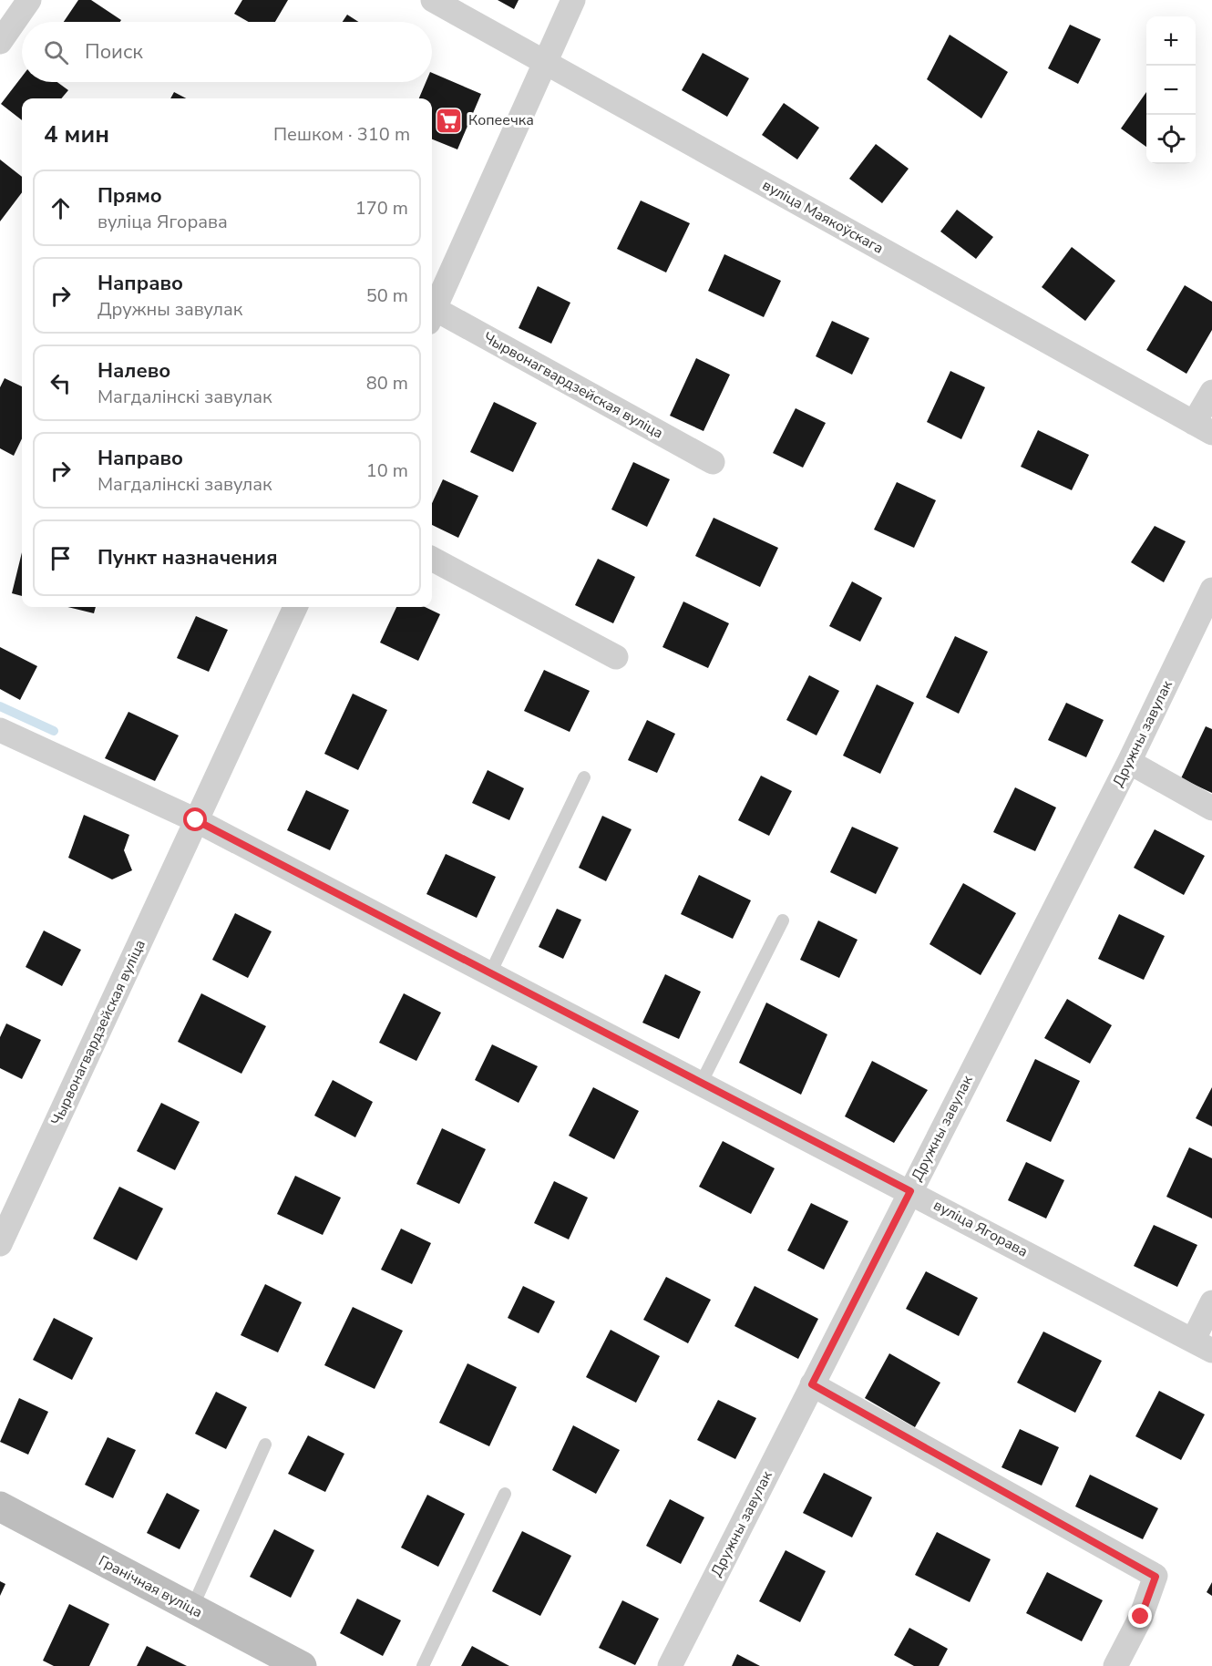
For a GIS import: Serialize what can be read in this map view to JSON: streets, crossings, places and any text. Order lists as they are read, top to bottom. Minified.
{"streets":{"main road":["Гранічная вуліца"],"street":["вуліца Маякоўскага","Чырвонагвардзейская вуліца","Дружны завулак","вуліца Ягорава"]},"crossings":[["вуліца Маякоўскага","Чырвонагвардзейская вуліца"],["Чырвонагвардзейская вуліца","вуліца Ягорава"],["Дружны завулак","вуліца Ягорава"]],"places":{"supermarket":["Копеечка"]},"page":{"map_buttons":["+","−"],"search":"Поиск","heading":["4 мин","Пешком · 310 m"],"list":[["Прямо","вуліца Ягорава","170 m"],["Направо","Дружны завулак","50 m"],["Налево","Магдалінскі завулак","80 m"],["Направо","Магдалінскі завулак","10 m"],"Пункт назначения"]}}
